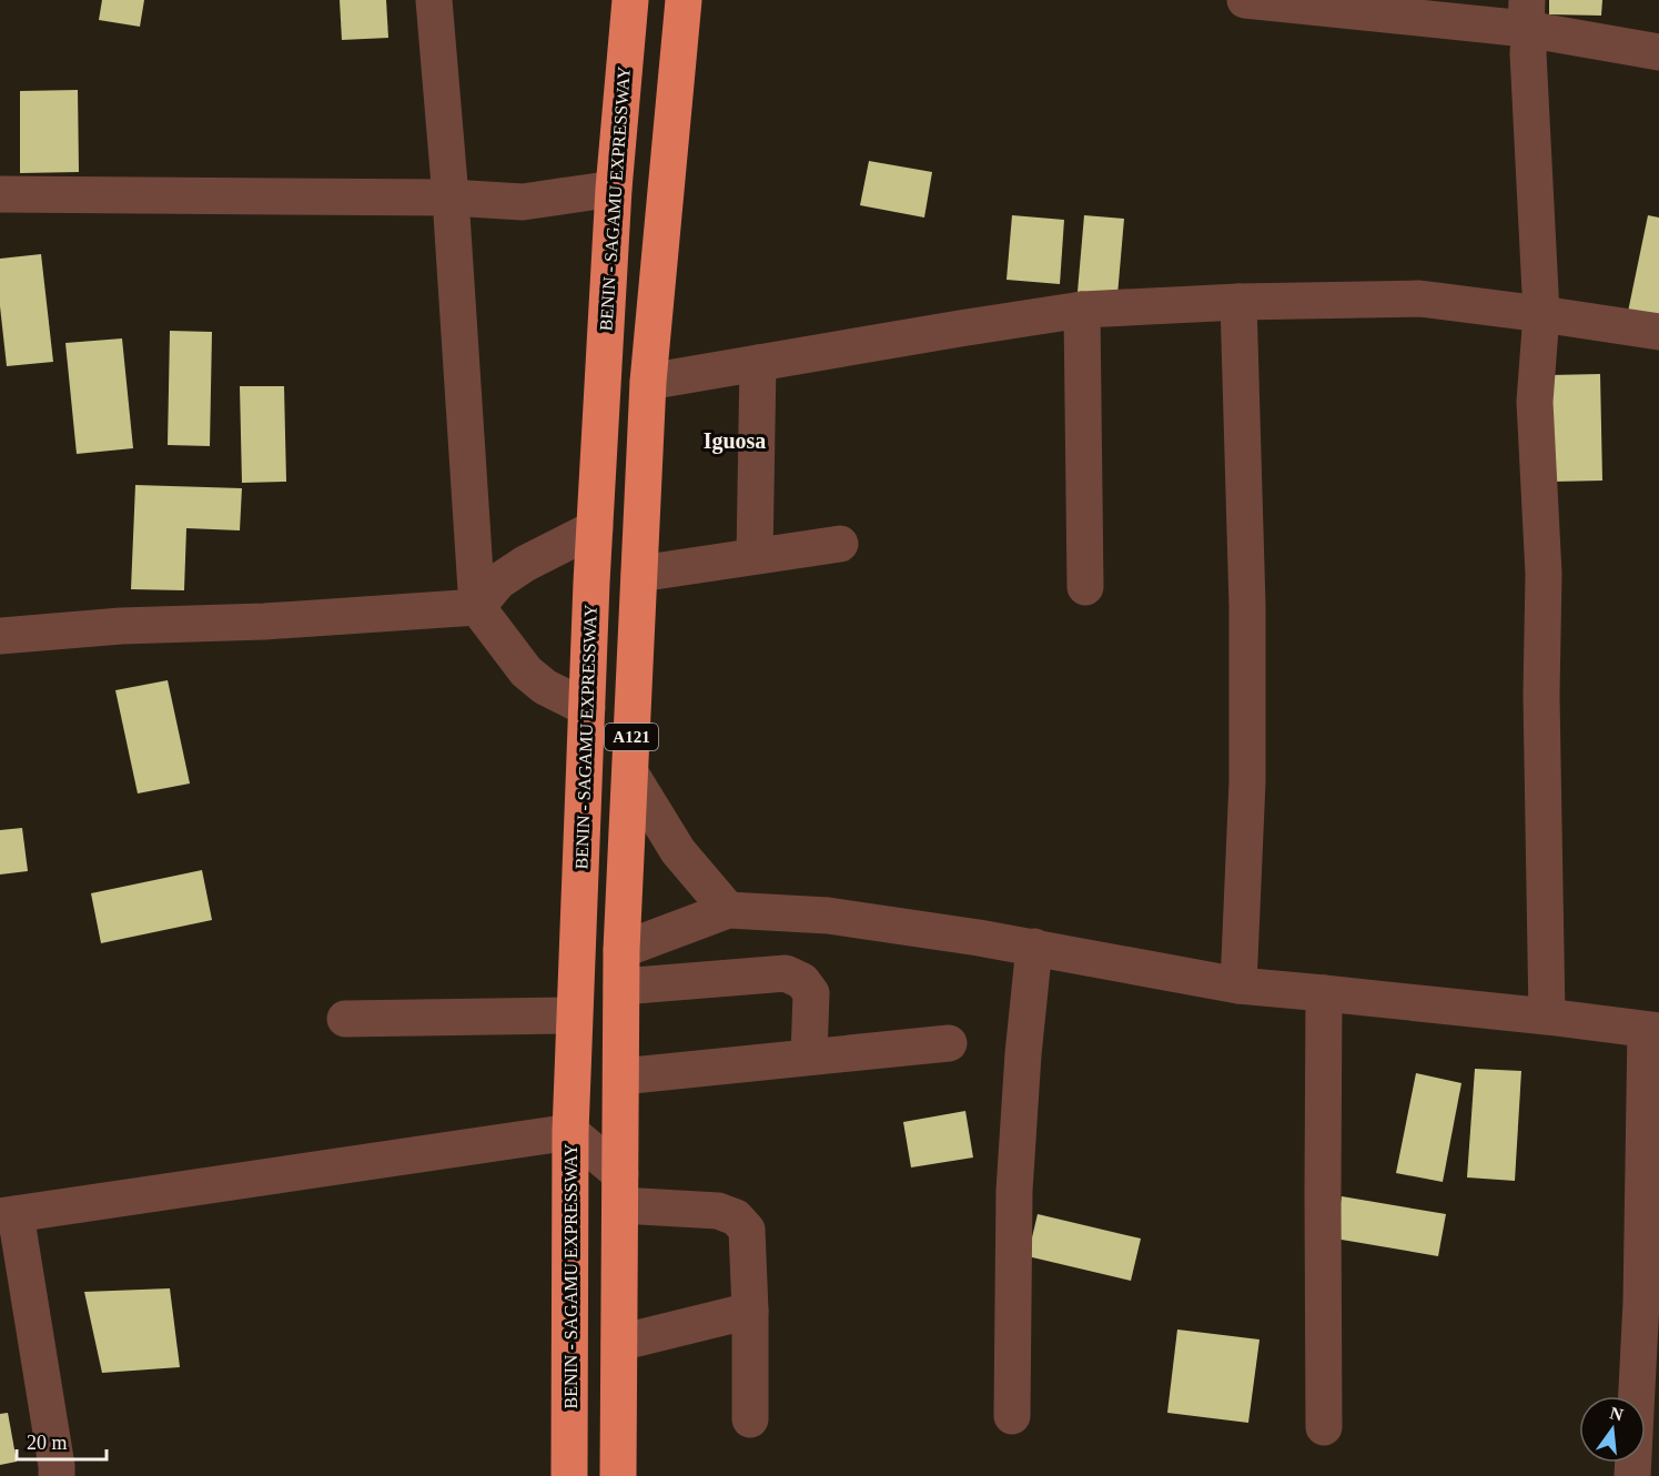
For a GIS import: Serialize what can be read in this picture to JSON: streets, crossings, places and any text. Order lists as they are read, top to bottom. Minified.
{"streets":{"highway":["BENIN - SAGAMU EXPRESSWAY","A121"]},"districts":["Iguosa"],"scale_bar":"20 m","north":"top"}
